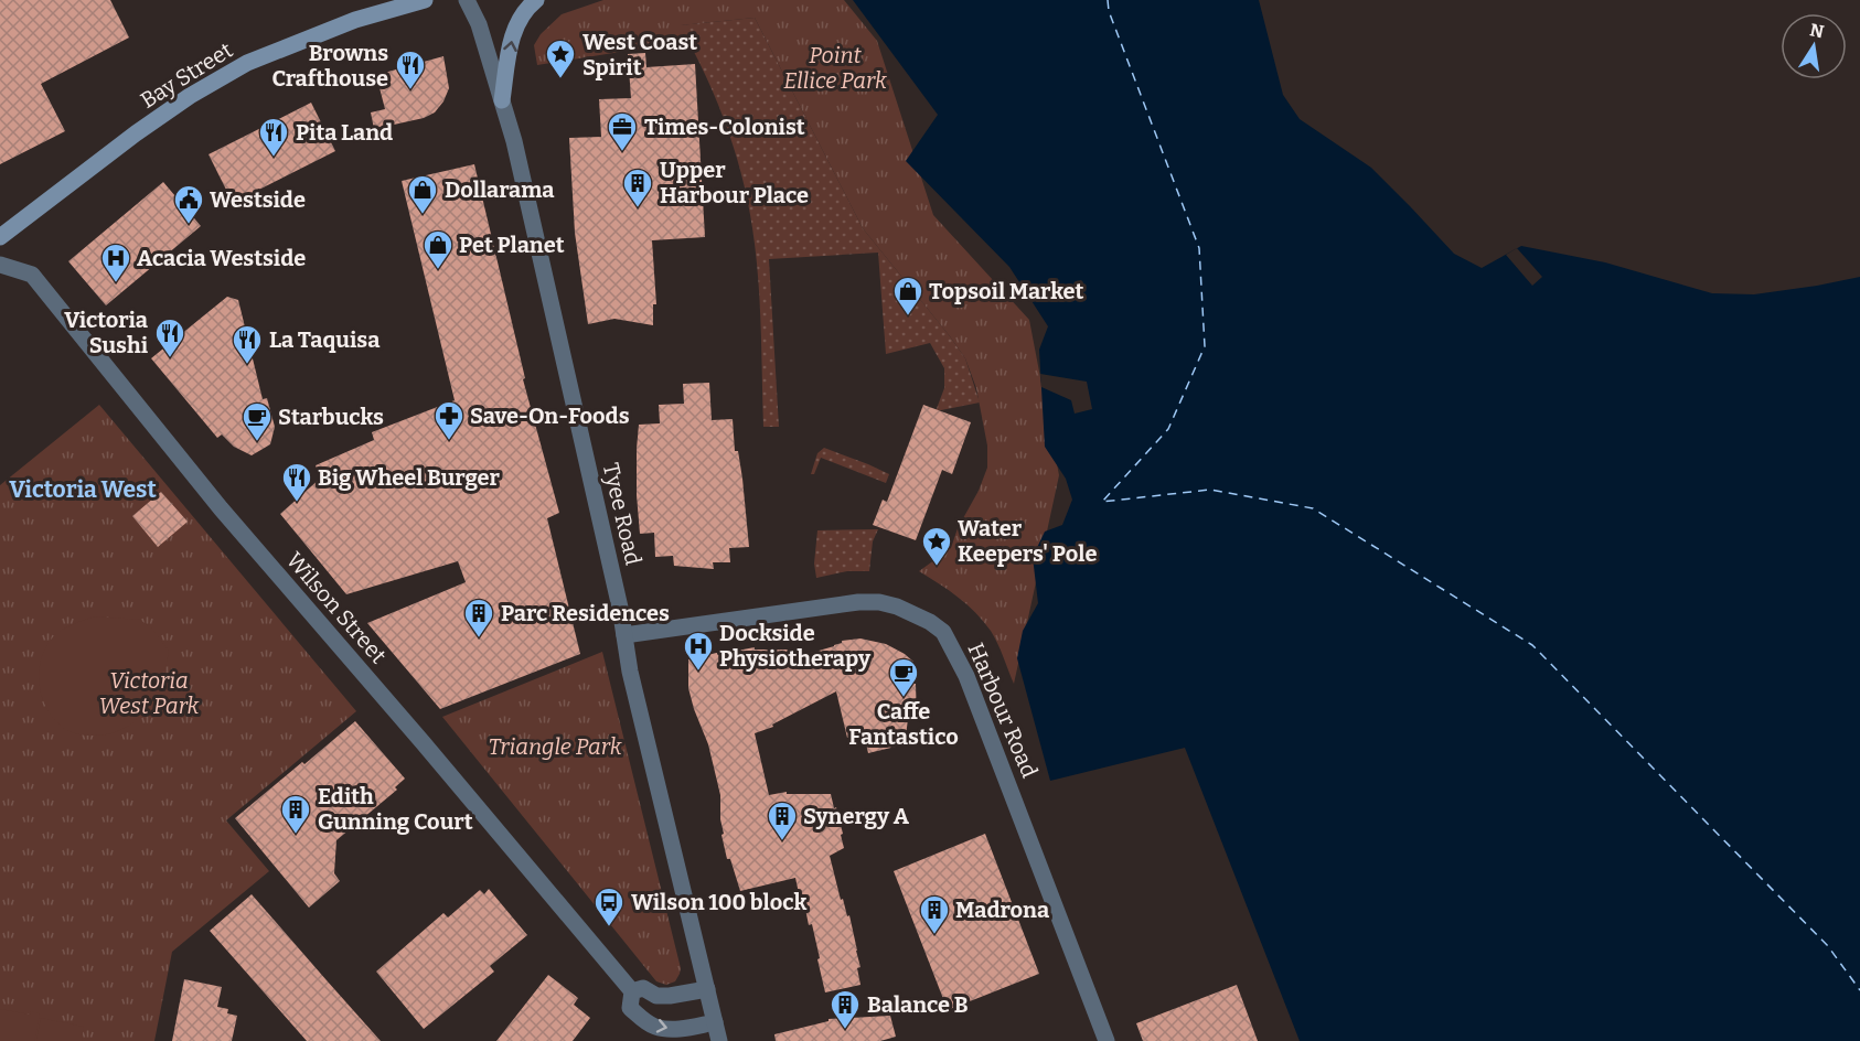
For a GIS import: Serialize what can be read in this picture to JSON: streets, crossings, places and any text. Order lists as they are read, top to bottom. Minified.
{"streets":{"main road":["Bay Street"],"street":["Tyee Road","Wilson Street","Harbour Road"]},"crossings":[["Tyee Road","Wilson Street"],["Tyee Road","Harbour Road"]],"districts":["Victoria West"],"parks":["Point Ellice Park","Victoria West Park","Triangle Park"],"places":{"place":["West Coast Spirit","Water Keepers' Pole"],"restaurant":["Browns Crafthouse","Pita Land","Victoria Sushi","La Taquisa","Big Wheel Burger"],"office":["Times-Colonist"],"building":["Upper Harbour Place","Parc Residences","Edith Gunning Court","Synergy A","Madrona","Balance B"],"shop":["Dollarama","Pet Planet","Topsoil Market"],"public building":["Westside"],"hospital":["Acacia Westside","Dockside Physiotherapy"],"pharmacy":["Save-On-Foods"],"cafe":["Starbucks","Caffe Fantastico"],"bus stop":["Wilson 100 block"]},"north":"top"}
